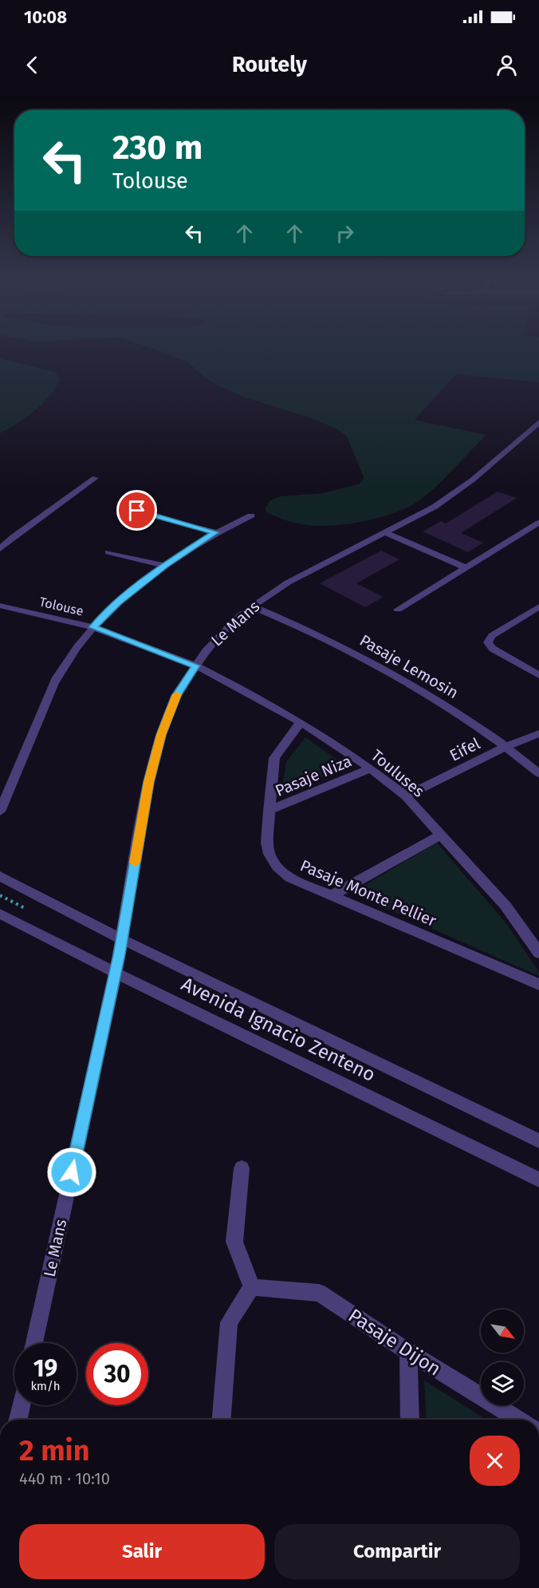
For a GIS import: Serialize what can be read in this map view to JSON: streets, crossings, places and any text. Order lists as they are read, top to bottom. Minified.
{"streets":{"street":["Tolouse","Le Mans","Pasaje Lemosin","Eifel","Touluses","Pasaje Niza","Pasaje Monte Pellier","Avenida Ignacio Zenteno","Pasaje Dijon"]},"crossings":[["Tolouse","Le Mans"],["Tolouse","Touluses"],["Le Mans","Pasaje Lemosin"],["Le Mans","Touluses"],["Le Mans","Avenida Ignacio Zenteno"],["Pasaje Lemosin","Eifel"],["Eifel","Touluses"],["Touluses","Pasaje Niza"],["Touluses","Pasaje Monte Pellier"],["Pasaje Niza","Pasaje Monte Pellier"]],"north":"bottom right","page":{"status":"10:08","header":"Routely","turn":["230 m","Tolouse"],"speed":"19 km/h","limit":"30","heading":["2 min","440 m · 10:10"],"buttons":["Salir","Compartir"]}}
